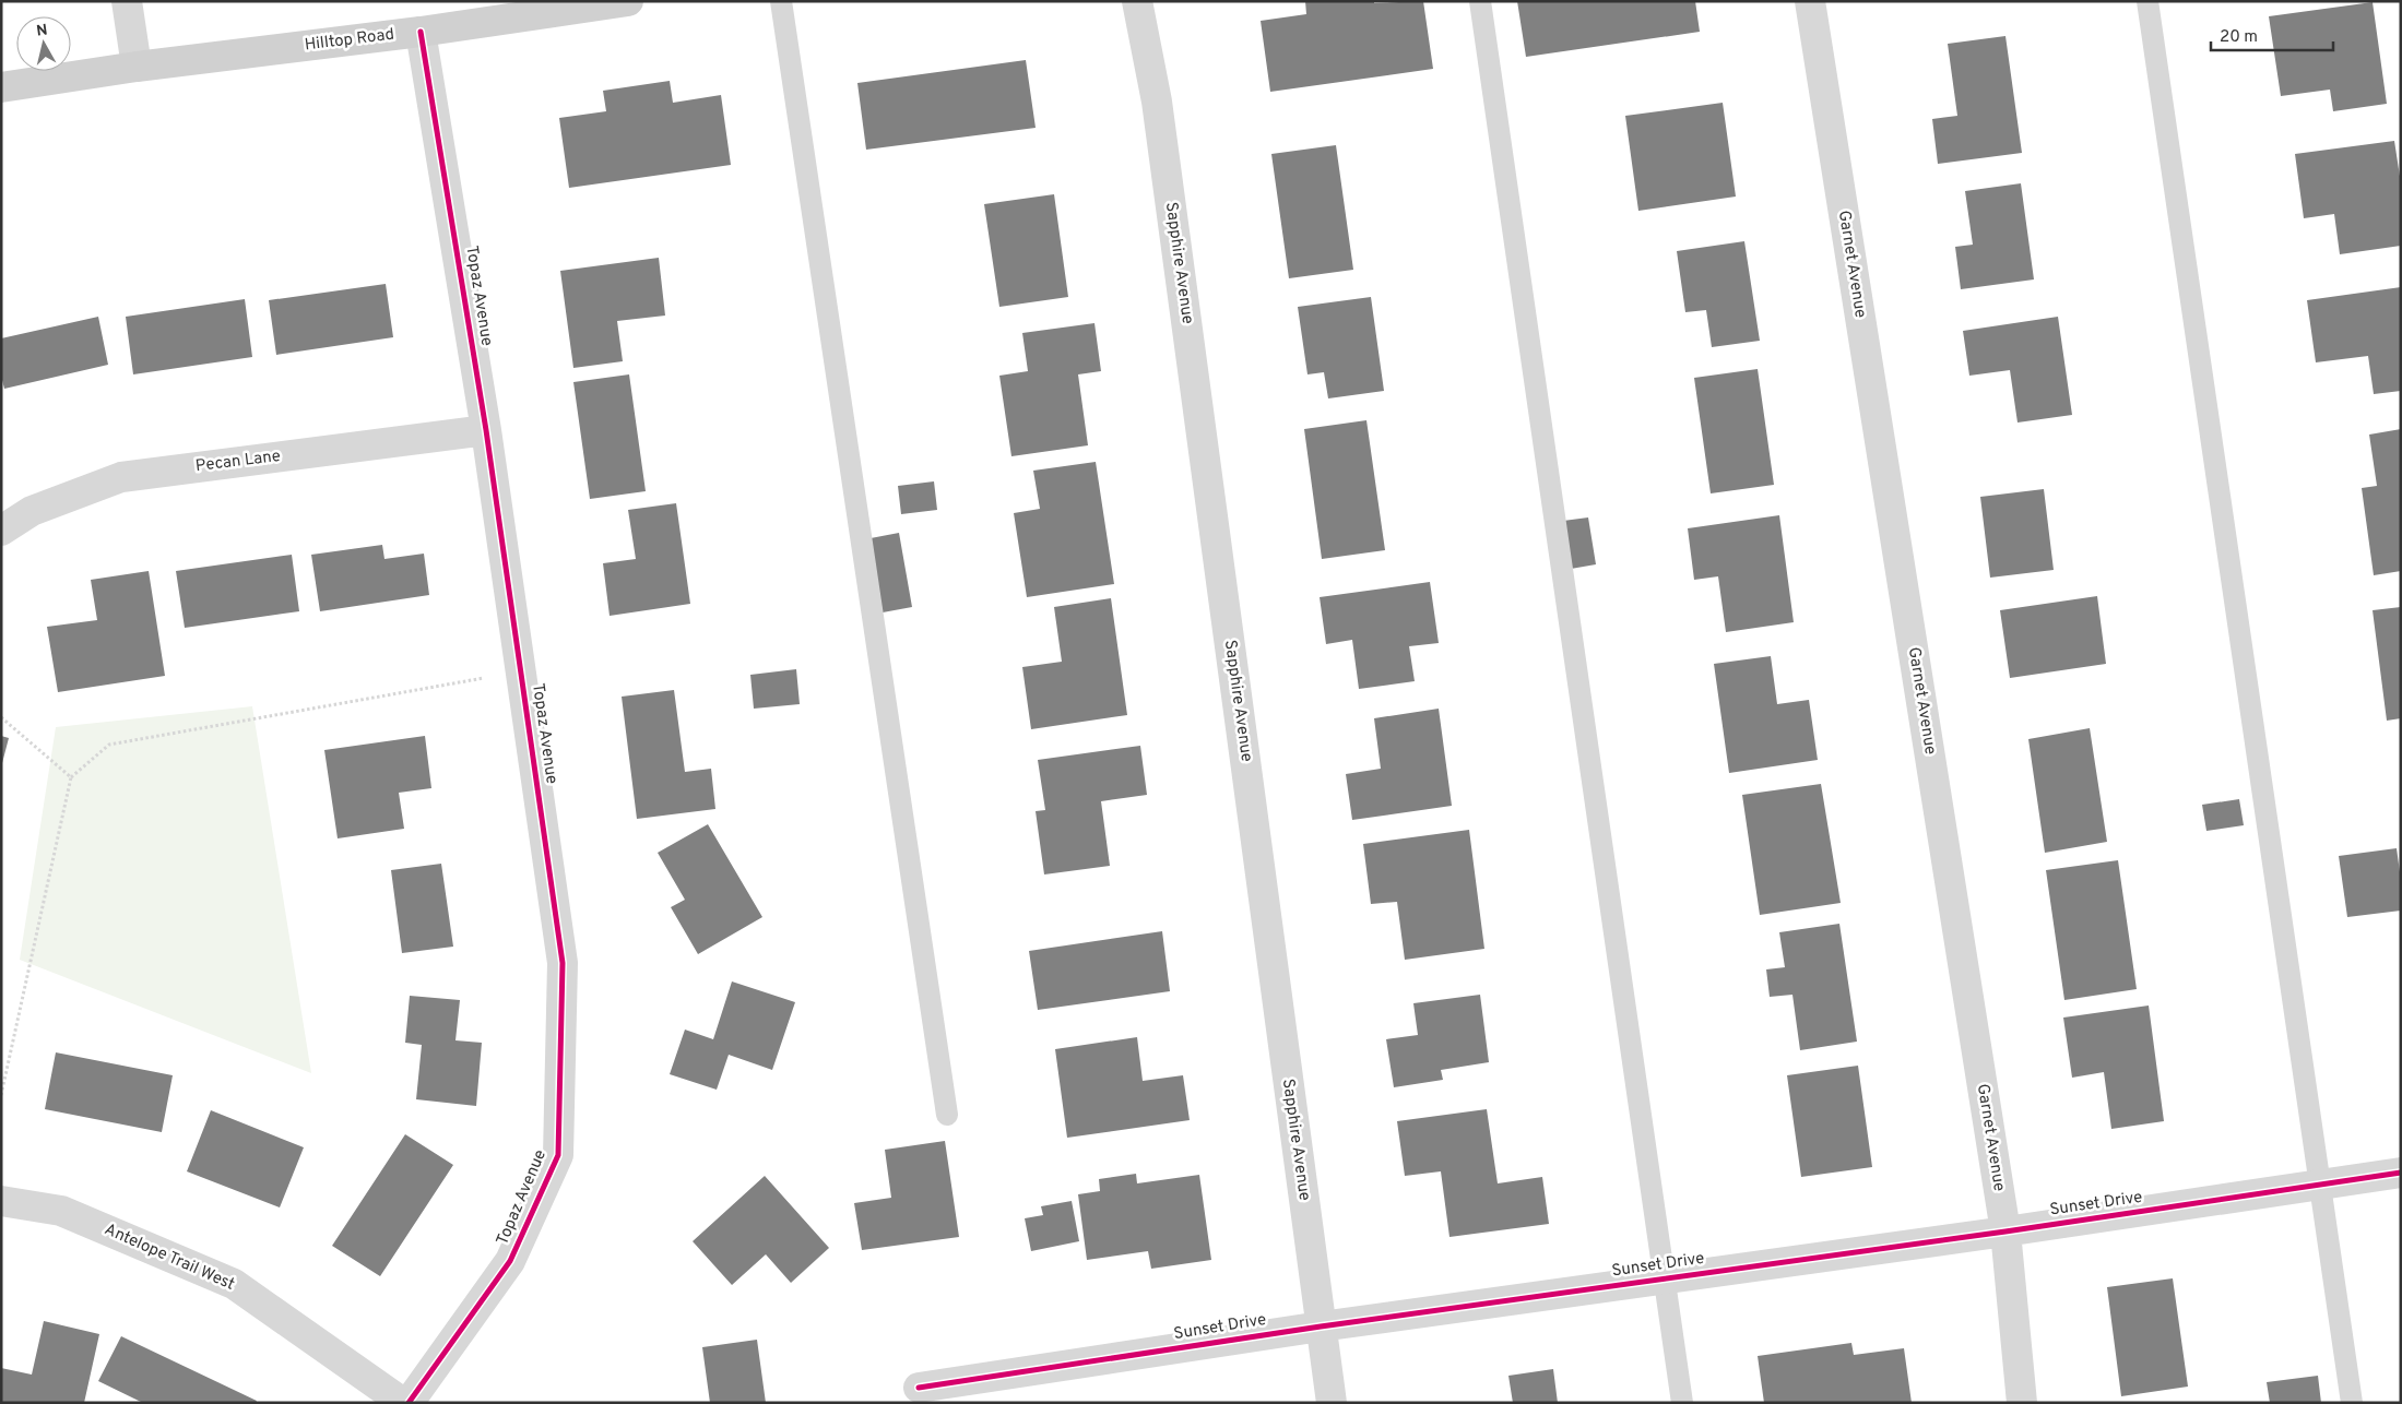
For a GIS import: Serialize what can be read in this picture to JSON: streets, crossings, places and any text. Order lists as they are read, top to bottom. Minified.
{"streets":{"main road":["Hilltop Road"],"street":["Sapphire Avenue","Garnet Avenue","Topaz Avenue","Pecan Lane","Sunset Drive","Antelope Trail West"]},"crossings":[["Hilltop Road","Topaz Avenue"],["Sapphire Avenue","Sunset Drive"],["Garnet Avenue","Sunset Drive"],["Topaz Avenue","Pecan Lane"]],"scale_bar":"20 m","north":"top"}
